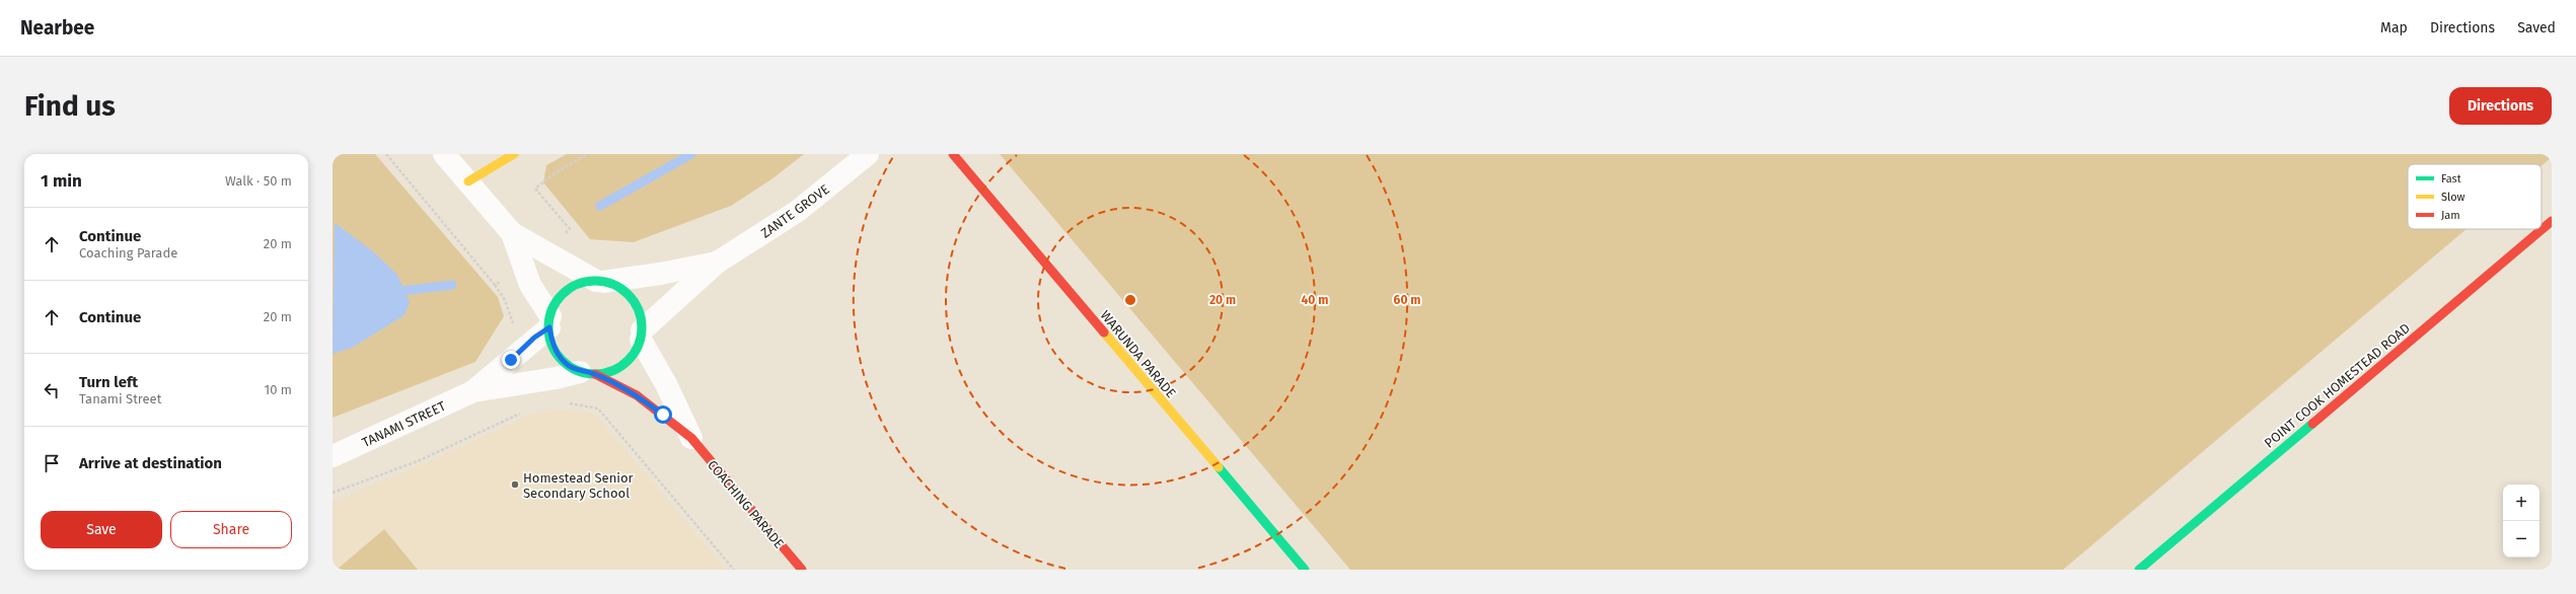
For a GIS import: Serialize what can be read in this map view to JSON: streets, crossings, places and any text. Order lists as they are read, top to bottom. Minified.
{"streets":{"street":["ZANTE GROVE","WARUNDA PARADE","POINT COOK HOMESTEAD ROAD","TANAMI STREET","COACHING PARADE"]},"crossings":[["ZANTE GROVE","TANAMI STREET"],["ZANTE GROVE","COACHING PARADE"],["TANAMI STREET","COACHING PARADE"]],"places":["Homestead Senior Secondary School"],"legend":["Fast","Slow","Jam"],"page":{"header":"Nearbee","nav":["Map","Directions","Saved"],"buttons":["Directions",["Save","Share"]],"title":"Find us","heading":["1 min","Walk · 50 m"],"list":[["Continue","Coaching Parade","20 m"],["Continue","20 m"],["Turn left","Tanami Street","10 m"],"Arrive at destination"],"map_buttons":["+","−"]},"rings":["20 m","40 m","60 m"]}
